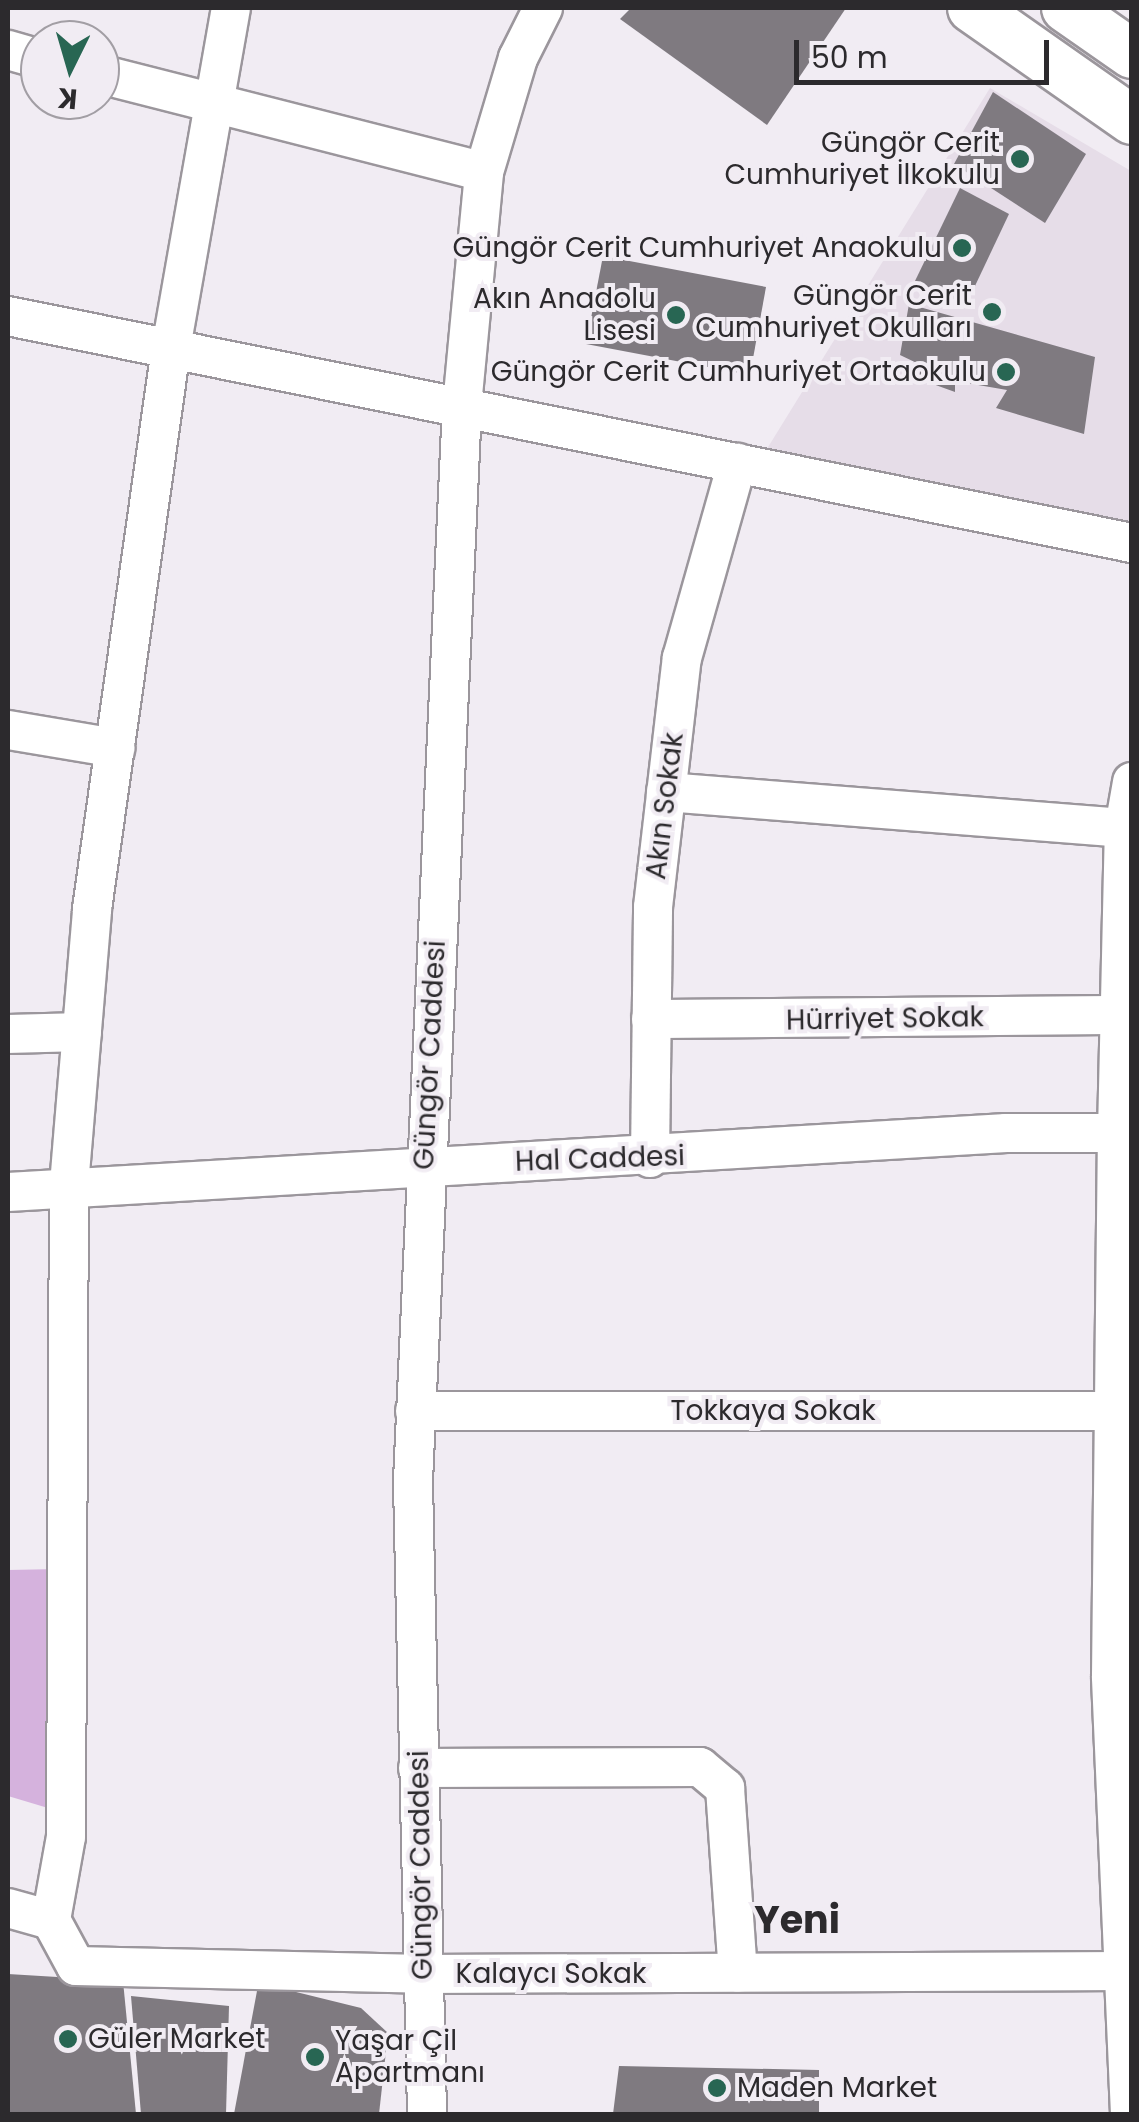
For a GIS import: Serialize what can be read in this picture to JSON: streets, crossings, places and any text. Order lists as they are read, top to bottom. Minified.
{"streets":{"street":["Akın Sokak","Hürriyet Sokak","Güngör Caddesi","Hal Caddesi","Tokkaya Sokak","Kalaycı Sokak"]},"crossings":[["Akın Sokak","Hürriyet Sokak"],["Akın Sokak","Hal Caddesi"],["Güngör Caddesi","Hal Caddesi"],["Güngör Caddesi","Tokkaya Sokak"],["Güngör Caddesi","Kalaycı Sokak"]],"districts":["Yeni"],"places":["Güngör Cerit Cumhuriyet İlkokulu","Güngör Cerit Cumhuriyet Anaokulu","Güngör Cerit Cumhuriyet Okulları","Akın Anadolu Lisesi","Güngör Cerit Cumhuriyet Ortaokulu","Güler Market","Yaşar Çil Apartmanı","Maden Market"],"scale_bar":"50 m","north":"bottom"}
